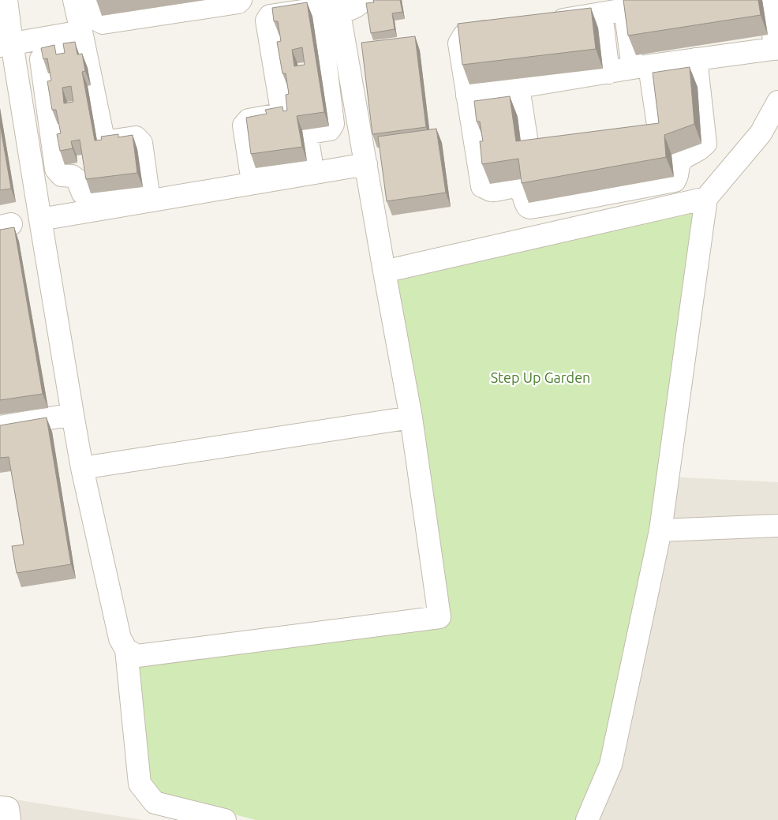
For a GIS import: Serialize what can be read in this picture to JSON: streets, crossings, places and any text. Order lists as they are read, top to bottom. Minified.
{"parks":["Step Up Garden"]}
